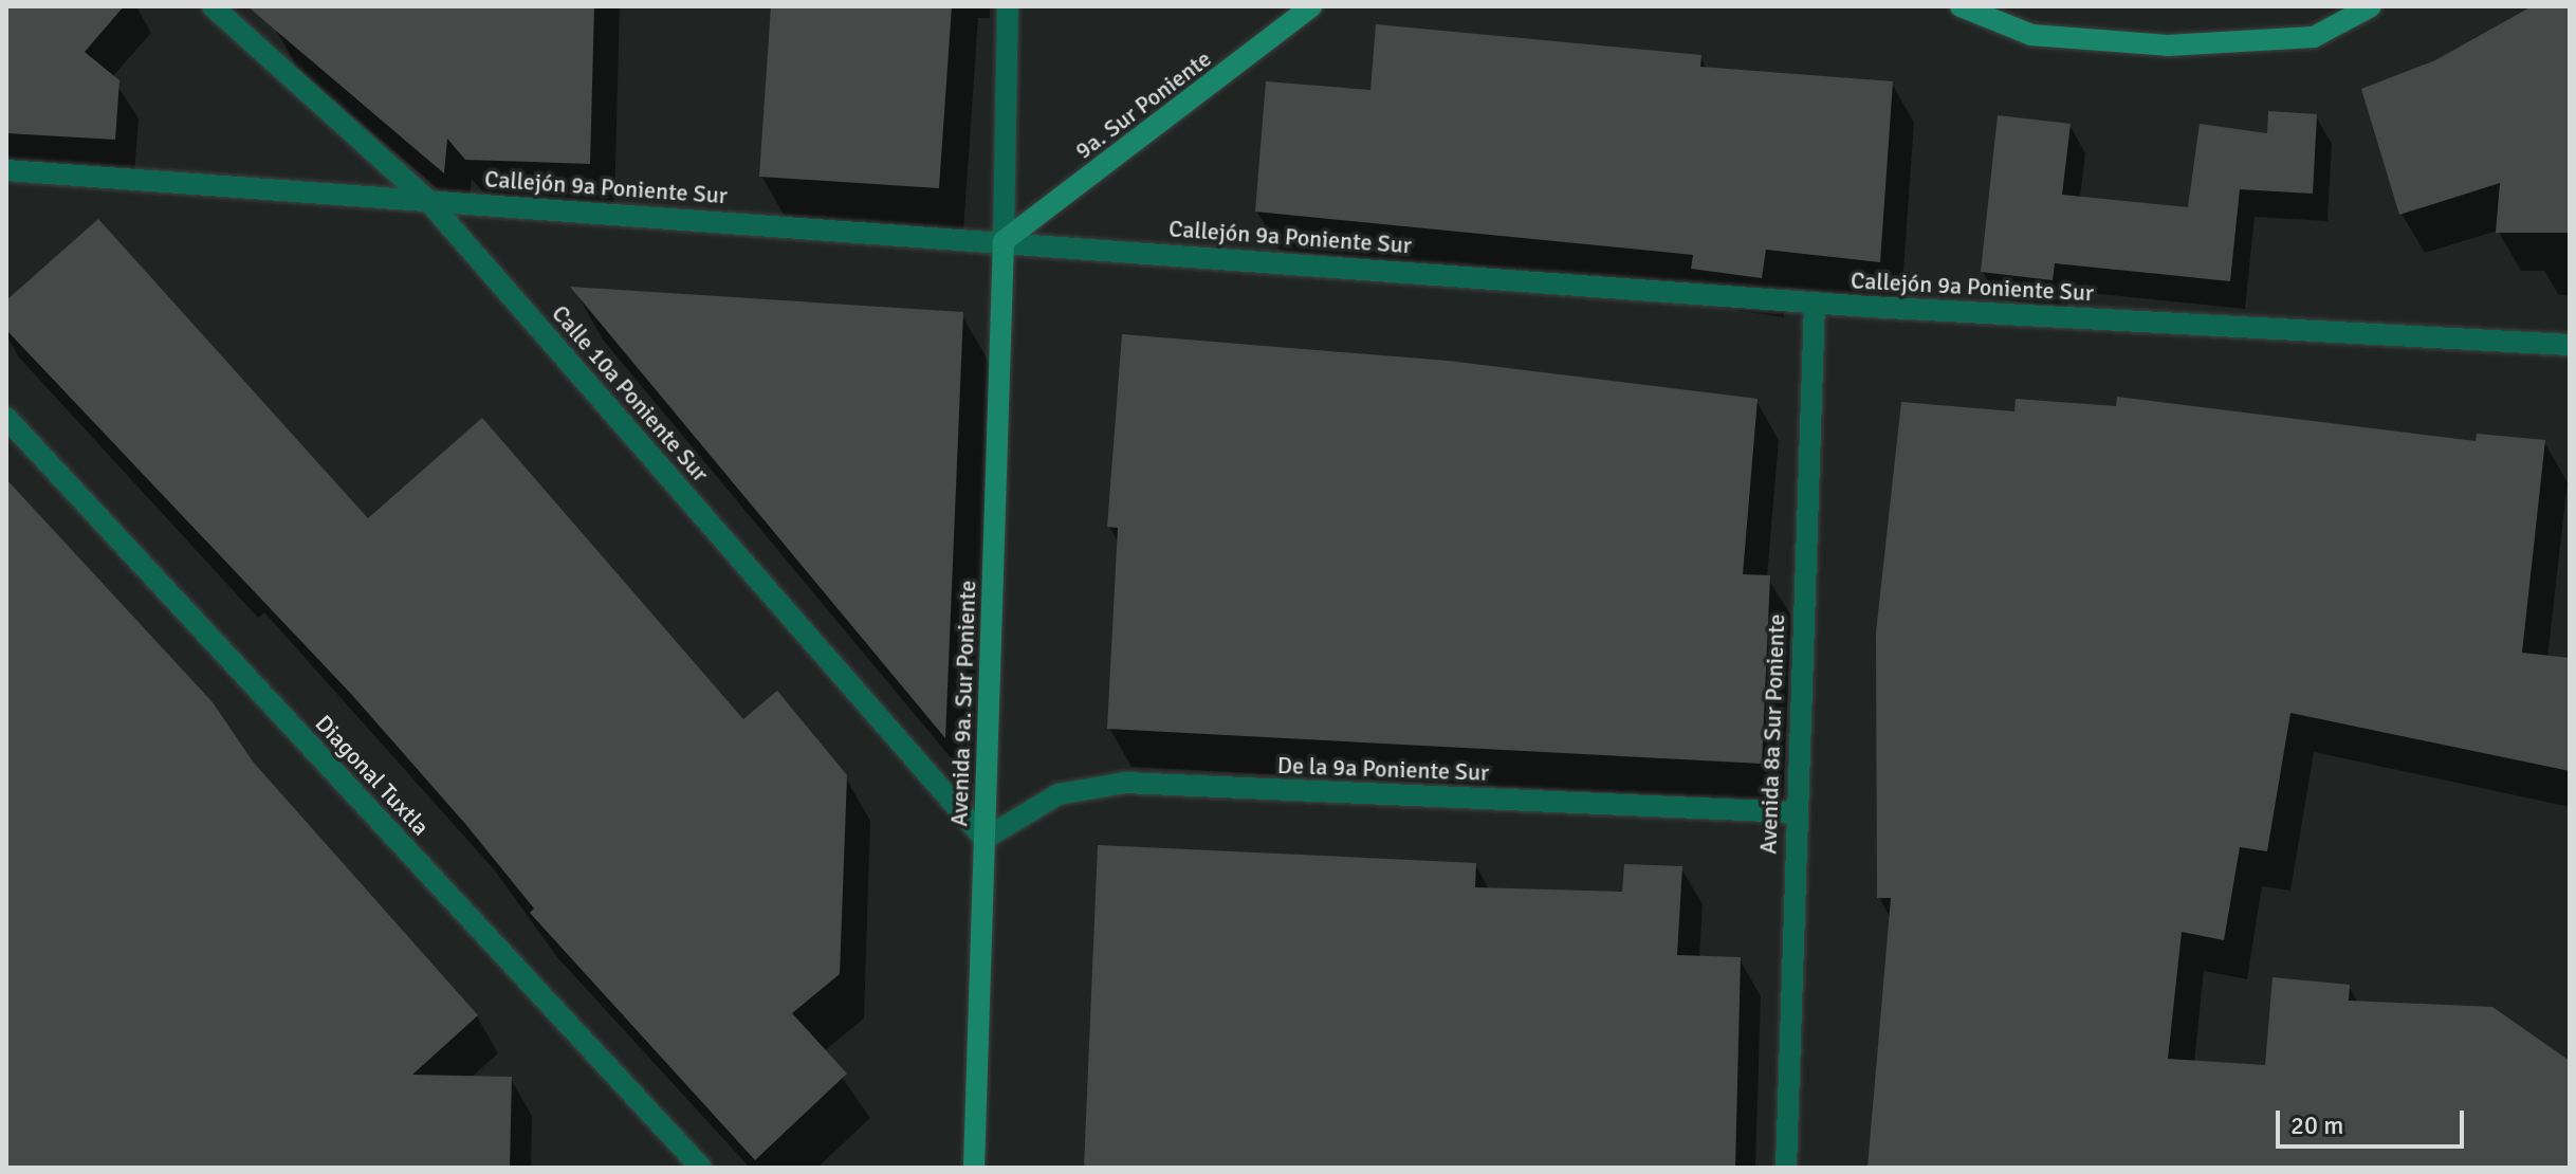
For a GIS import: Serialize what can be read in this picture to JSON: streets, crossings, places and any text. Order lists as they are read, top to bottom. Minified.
{"streets":{"main road":["9a. Sur Poniente","Avenida 9a. Sur Poniente"],"street":["Callejón 9a Poniente Sur","Calle 10a Poniente Sur","Avenida 8a Sur Poniente","De la 9a Poniente Sur","Diagonal Tuxtla"]},"crossings":[["9a. Sur Poniente","Callejón 9a Poniente Sur"],["9a. Sur Poniente","Avenida 9a. Sur Poniente"],["Callejón 9a Poniente Sur","Calle 10a Poniente Sur"],["Callejón 9a Poniente Sur","Avenida 9a. Sur Poniente"],["Callejón 9a Poniente Sur","Avenida 8a Sur Poniente"],["Calle 10a Poniente Sur","Avenida 9a. Sur Poniente"],["Calle 10a Poniente Sur","De la 9a Poniente Sur"],["Avenida 9a. Sur Poniente","De la 9a Poniente Sur"],["Avenida 8a Sur Poniente","De la 9a Poniente Sur"]],"scale_bar":"20 m"}
